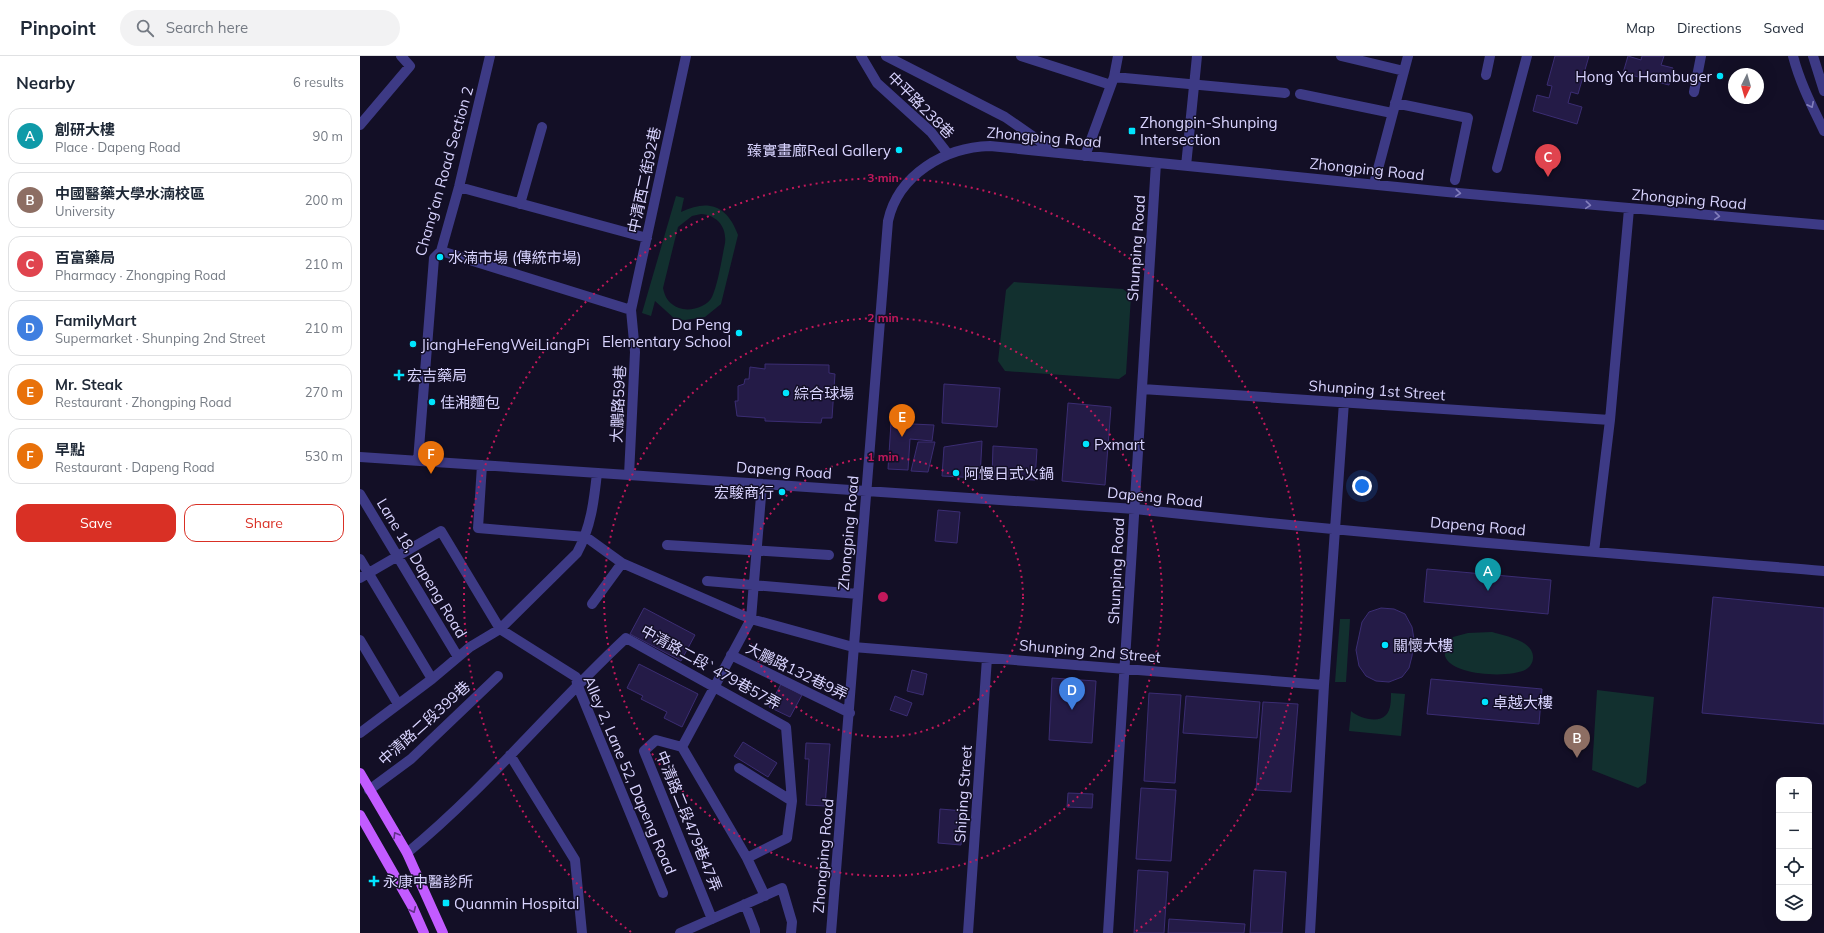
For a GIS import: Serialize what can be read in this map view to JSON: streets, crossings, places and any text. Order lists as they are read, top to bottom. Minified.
{"streets":{"street":["中平路238巷","Zhongping Road","Chang’an Road Section 2","中清西二街92巷","Shunping Road","Shunping 1st Street","大鵬路59巷","Dapeng Road","Lane 18, Dapeng Road","Shunping 2nd Street","中清路二段ˋ479巷57弄","大鵬路132巷9弄","中清路二段399巷","Alley 2, Lane 52, Dapeng Road","Shiping Street","中清路二段479巷47弄"]},"crossings":[["中平路238巷","Zhongping Road"],["Zhongping Road","Shunping Road"],["Zhongping Road","Dapeng Road"],["Zhongping Road","Shunping 2nd Street"],["Zhongping Road","大鵬路132巷9弄"],["Chang’an Road Section 2","Dapeng Road"],["中清西二街92巷","大鵬路59巷"],["Shunping Road","Shunping 1st Street"],["Shunping Road","Dapeng Road"],["Shunping Road","Shunping 2nd Street"],["大鵬路59巷","Dapeng Road"],["Lane 18, Dapeng Road","Alley 2, Lane 52, Dapeng Road"],["Shunping 2nd Street","Shiping Street"],["中清路二段ˋ479巷57弄","Alley 2, Lane 52, Dapeng Road"]],"places":{"other":["Hong Ya Hambuger","臻實畫廊Real Gallery","水湳市場 (傳統市場)","Da Peng Elementary School","JiangHeFengWeiLiangPi","綜合球場","佳湘麵包","Pxmart","阿慢日式火鍋","宏駿商行","關懷大樓","卓越大樓"],"transit":["Zhongpin-Shunping Intersection","Quanmin Hospital"],"health":["宏吉藥局","永康中醫診所"]},"north":"bottom","page":{"header":"Pinpoint","search":"Search here","nav":["Map","Directions","Saved"],"heading":["Nearby","6 results"],"list":[{"mark":"A","name":"創研大樓","note":"Place · Dapeng Road","value":"90 m"},{"mark":"B","name":"中國醫藥大學水湳校區","note":"University","value":"200 m"},{"mark":"C","name":"百富藥局","note":"Pharmacy · Zhongping Road","value":"210 m"},{"mark":"D","name":"FamilyMart","note":"Supermarket · Shunping 2nd Street","value":"210 m"},{"mark":"E","name":"Mr. Steak","note":"Restaurant · Zhongping Road","value":"270 m"},{"mark":"F","name":"早點","note":"Restaurant · Dapeng Road","value":"530 m"}],"pins":["C","E","F","A","D","B"],"buttons":["Save","Share"],"map_buttons":["+","−"]},"rings":["3 min","2 min","1 min"]}
